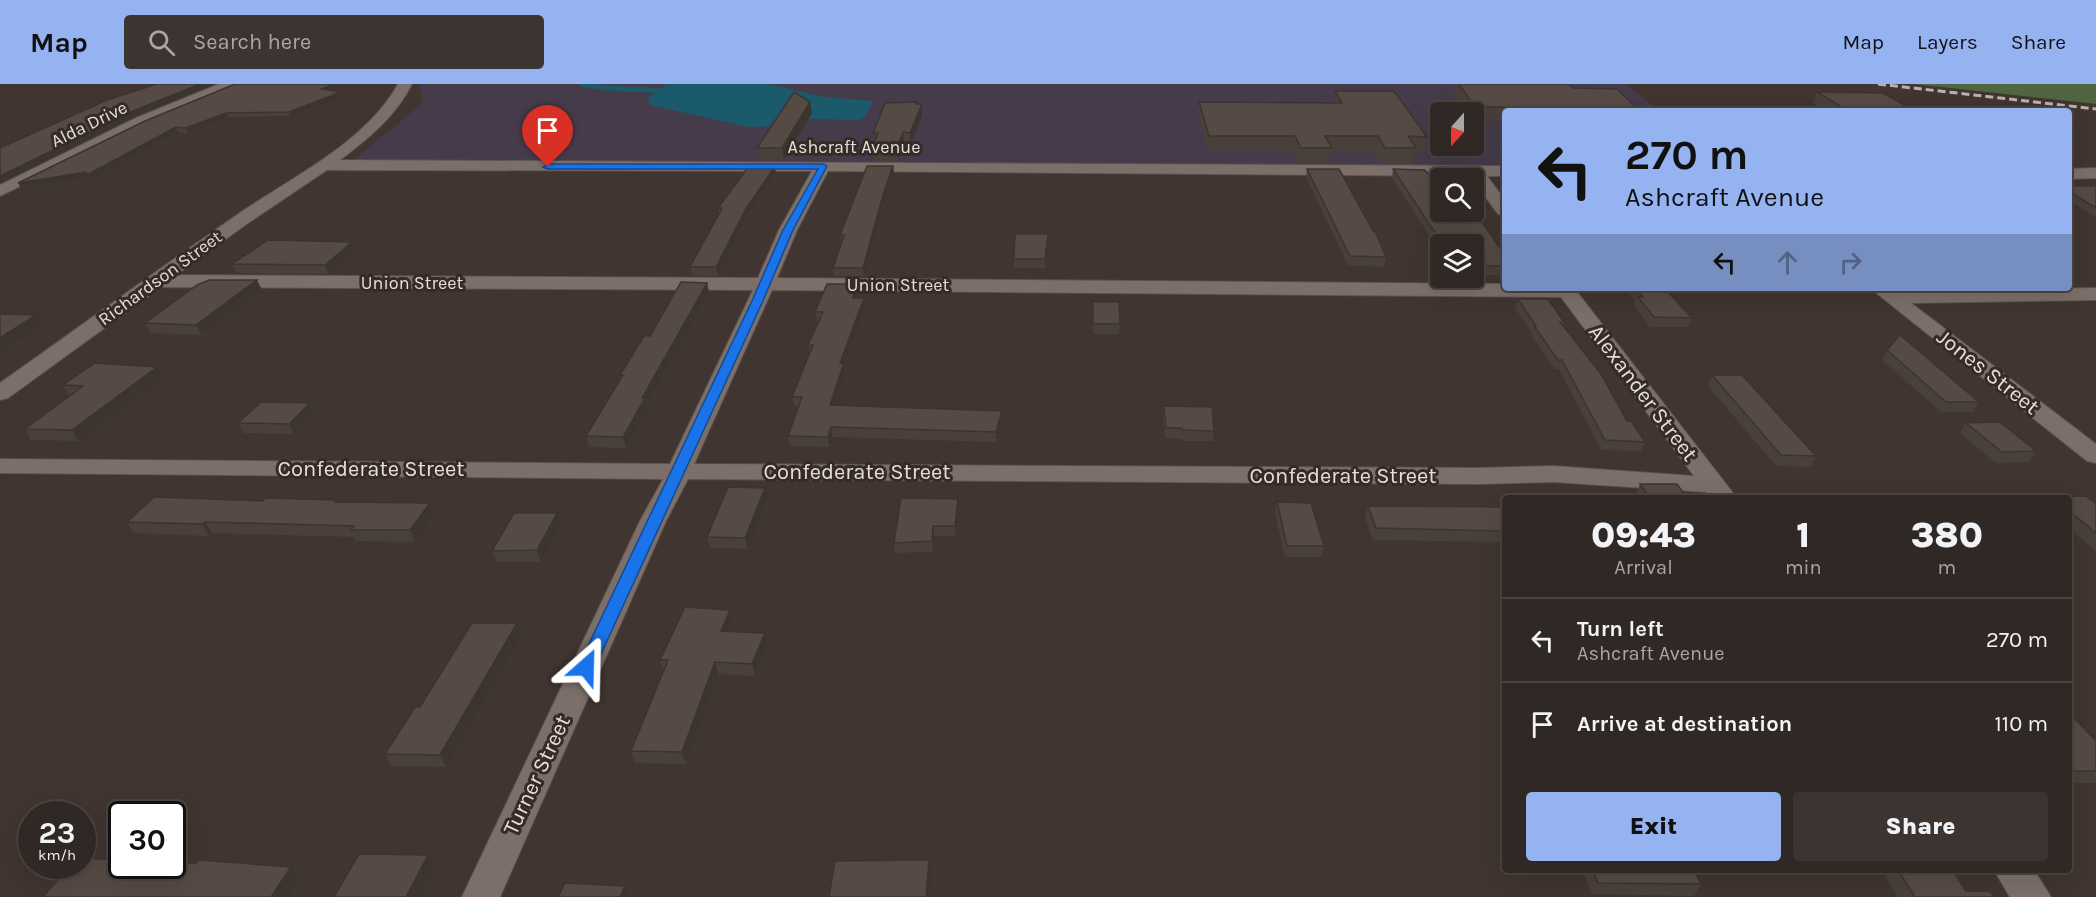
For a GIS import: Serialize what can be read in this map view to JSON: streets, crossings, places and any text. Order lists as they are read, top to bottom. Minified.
{"streets":{"street":["Alda Drive","Ashcraft Avenue","Richardson Street","Union Street","Jones Street","Alexander Street","Confederate Street","Turner Street"]},"crossings":[["Ashcraft Avenue","Richardson Street"],["Ashcraft Avenue","Turner Street"],["Richardson Street","Union Street"],["Union Street","Turner Street"],["Alexander Street","Confederate Street"],["Confederate Street","Turner Street"]],"north":"bottom","page":{"header":"Map","search":"Search here","nav":["Map","Layers","Share"],"turn":["270 m","Ashcraft Avenue"],"eta":["09:43","Arrival","1","min","380","m"],"list":[{"name":"Turn left","note":"Ashcraft Avenue","value":"270 m"},{"name":"Arrive at destination","value":"110 m"}],"buttons":["Exit","Share"],"speed":"23 km/h","limit":"30"}}
